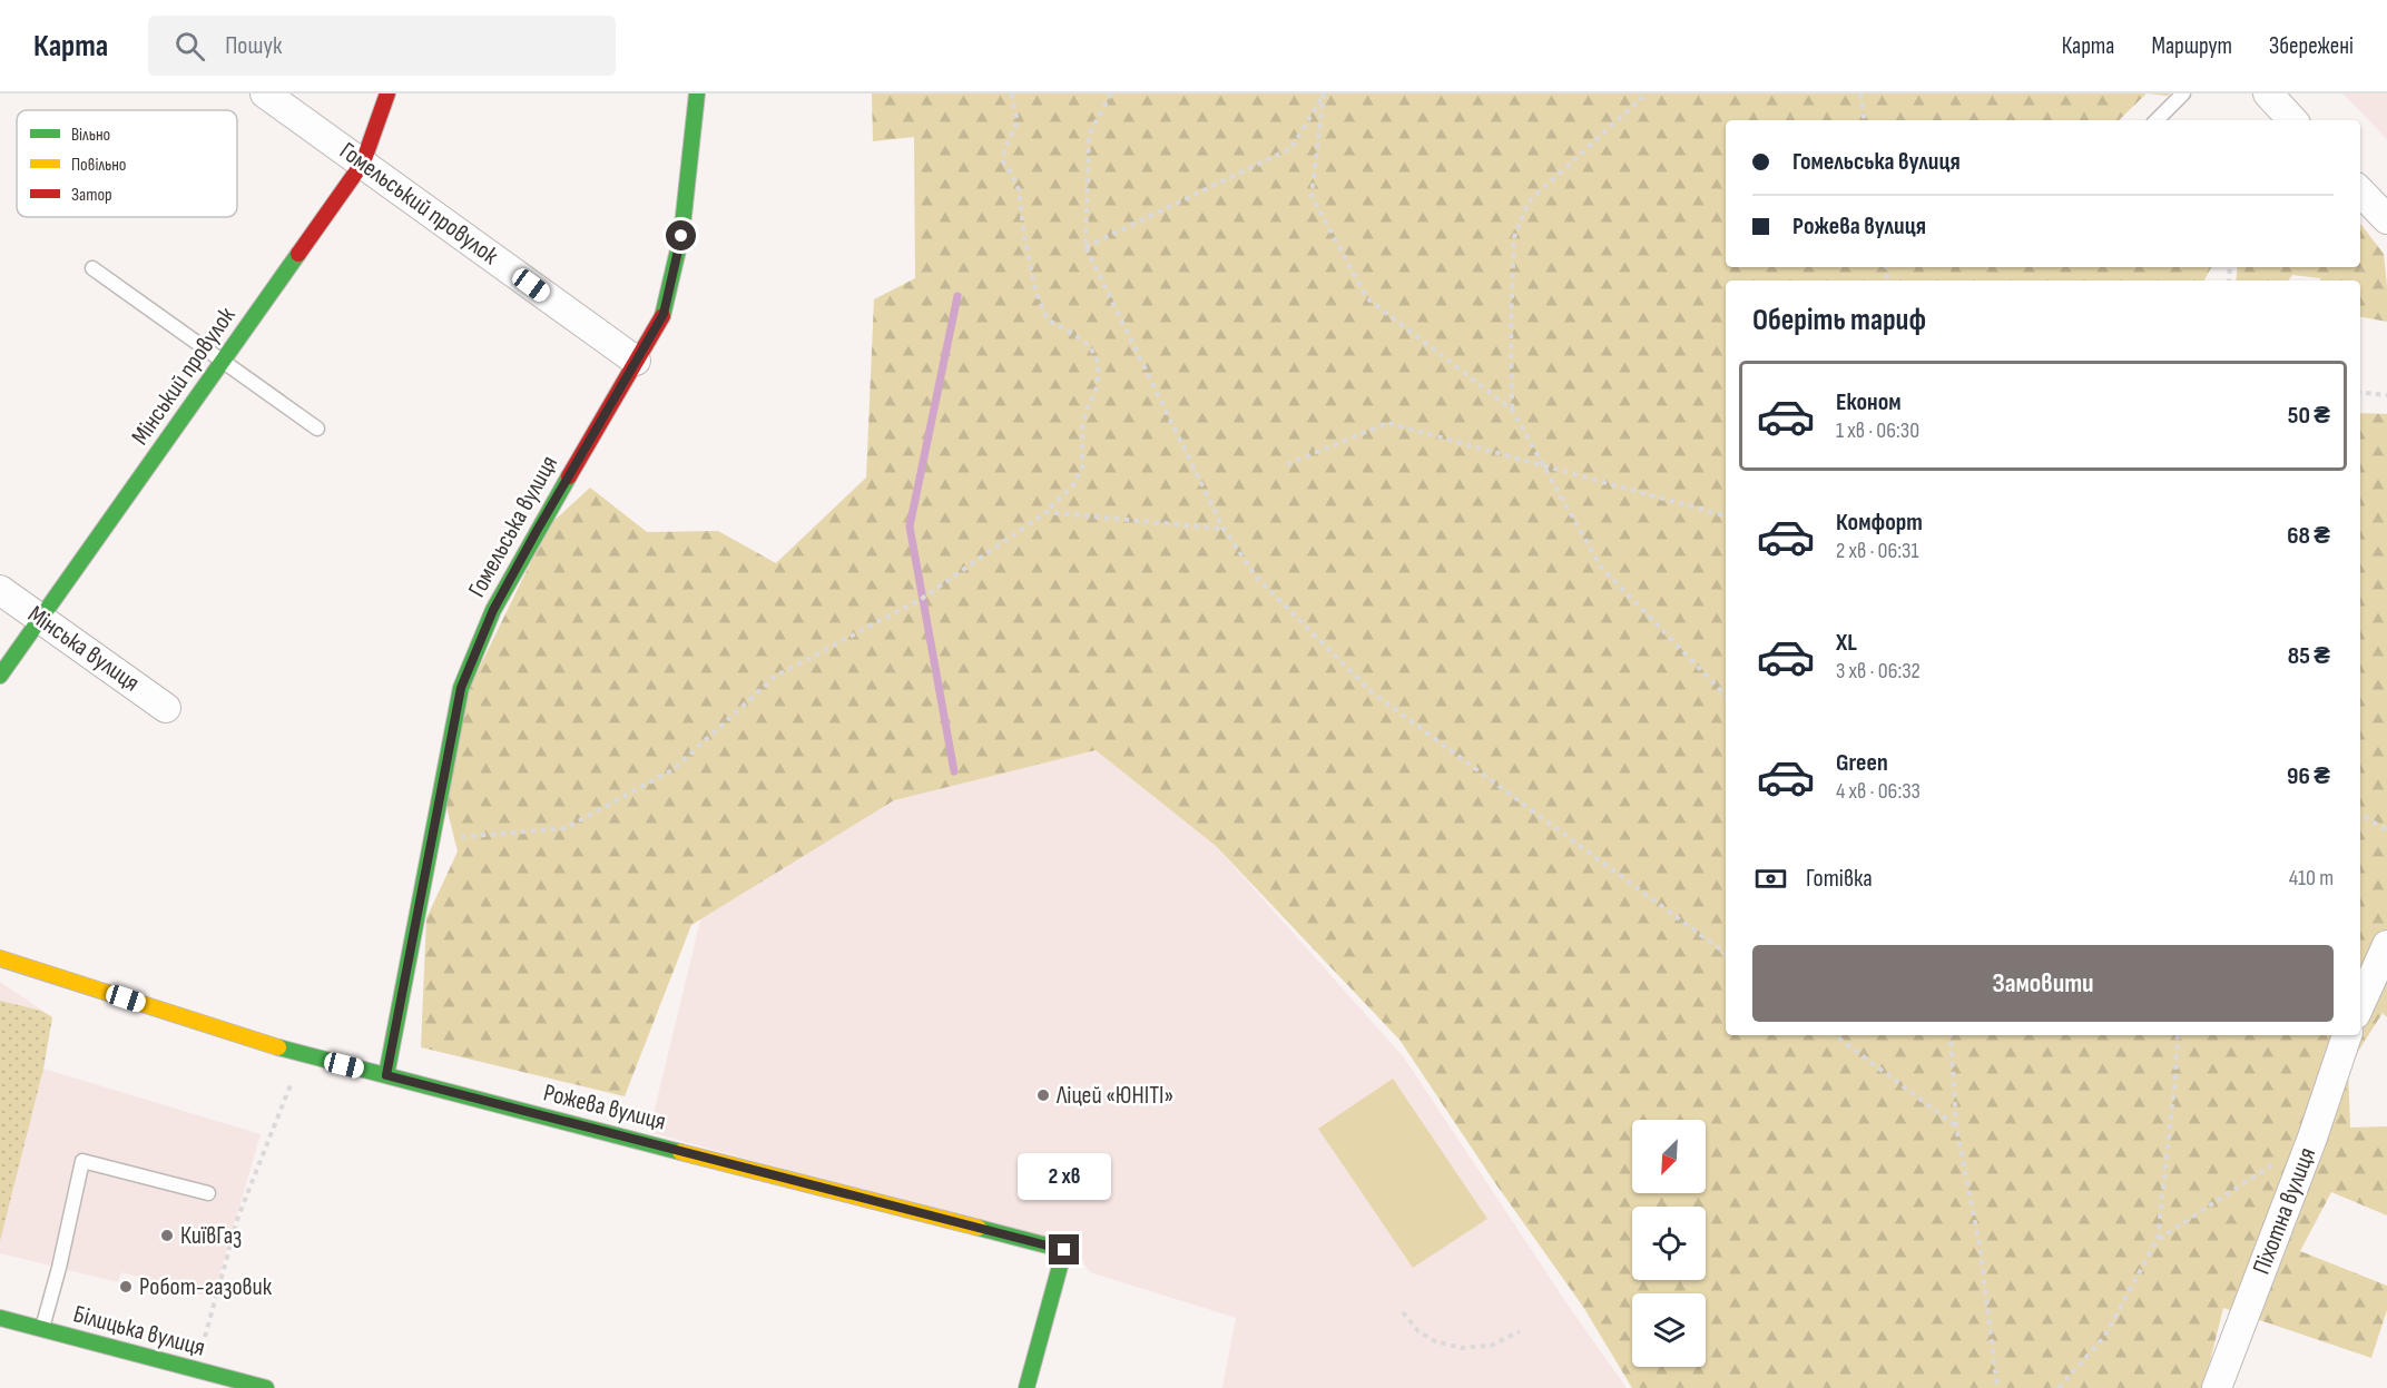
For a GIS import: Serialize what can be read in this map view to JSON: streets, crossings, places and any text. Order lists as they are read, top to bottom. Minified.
{"streets":{"street":["Гомельський провулок","Мінський провулок","Гомельська вулиця","Мінська вулиця","Рожева вулиця","Піхотна вулиця","Білицька вулиця"]},"crossings":[["Гомельський провулок","Мінський провулок"],["Гомельський провулок","Гомельська вулиця"],["Мінський провулок","Мінська вулиця"],["Гомельська вулиця","Рожева вулиця"]],"places":["Ліцей «ЮНІТІ»","КиївГаз","Робот-газовик"],"legend":["Вільно","Повільно","Затор"],"north":"bottom left","page":{"header":"Карта","search":"Пошук","nav":["Карта","Маршрут","Збережені"],"banner":["Гомельська вулиця","Рожева вулиця"],"heading":"Оберіть тариф","list":[{"name":"Економ","note":"1 хв · 06:30","value":"50 ₴"},{"name":"Комфорт","note":"2 хв · 06:31","value":"68 ₴"},{"name":"XL","note":"3 хв · 06:32","value":"85 ₴"},{"name":"Green","note":"4 хв · 06:33","value":"96 ₴"}],"pay":["Готівка","410 m"],"buttons":"Замовити","bubble":"2 хв"}}
